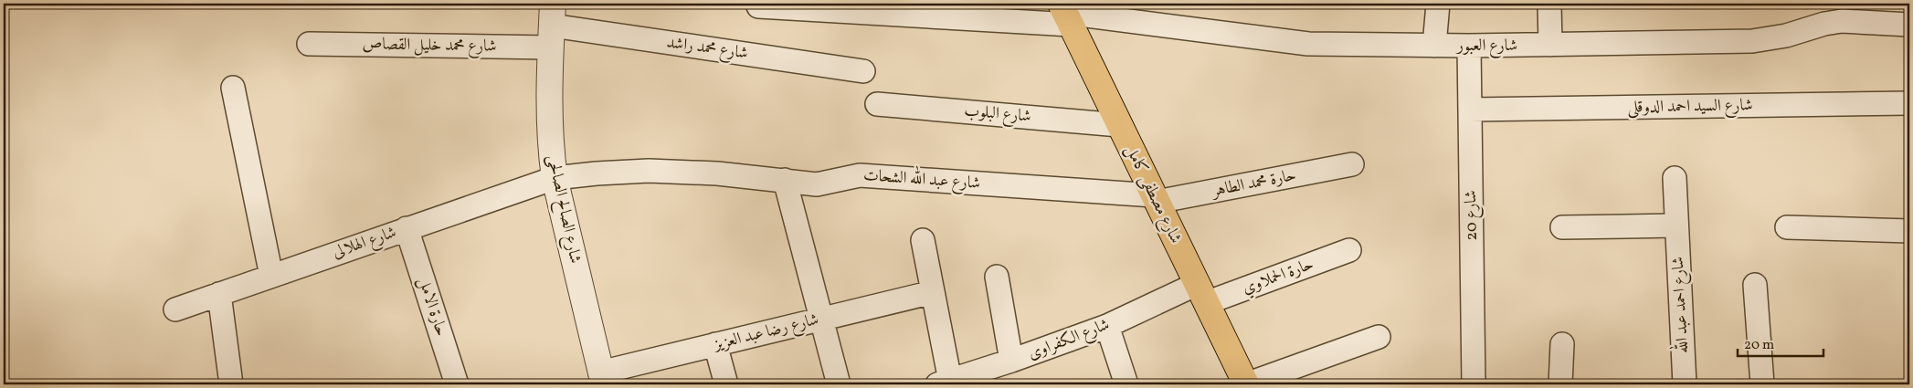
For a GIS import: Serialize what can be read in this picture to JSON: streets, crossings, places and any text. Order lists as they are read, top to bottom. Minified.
{"streets":{"main road":["شارع مصطفى كامل"],"street":["شارع محمد خليل القصاص","شارع العبور","شارع محمد راشد","شارع السيد احمد الدوقلى","شارع البلوب","شارع عبد الله الشحات","حارة محمد الطاهر","شارع الصالح الصالحى","شارع 20","شارع الهلالى","حارة الحملاوي","شارع احمد عبد الله","حارة الامل","شارع رضا عبد العزيز","شارع الكفراوى"]},"crossings":[["شارع محمد خليل القصاص","شارع محمد راشد"],["شارع محمد خليل القصاص","شارع الصالح الصالحى"],["شارع العبور","شارع مصطفى كامل"],["شارع العبور","شارع 20"],["شارع محمد راشد","شارع الصالح الصالحى"],["شارع السيد احمد الدوقلى","شارع 20"],["شارع البلوب","شارع مصطفى كامل"],["شارع عبد الله الشحات","حارة محمد الطاهر"],["شارع عبد الله الشحات","شارع مصطفى كامل"],["شارع عبد الله الشحات","شارع الصالح الصالحى"],["شارع عبد الله الشحات","شارع الهلالى"],["حارة محمد الطاهر","شارع مصطفى كامل"],["شارع مصطفى كامل","حارة الحملاوي"],["شارع مصطفى كامل","شارع الكفراوى"],["شارع الصالح الصالحى","شارع الهلالى"],["شارع الصالح الصالحى","شارع رضا عبد العزيز"],["شارع الهلالى","حارة الامل"],["حارة الحملاوي","شارع الكفراوى"]],"scale_bar":"20 m"}
